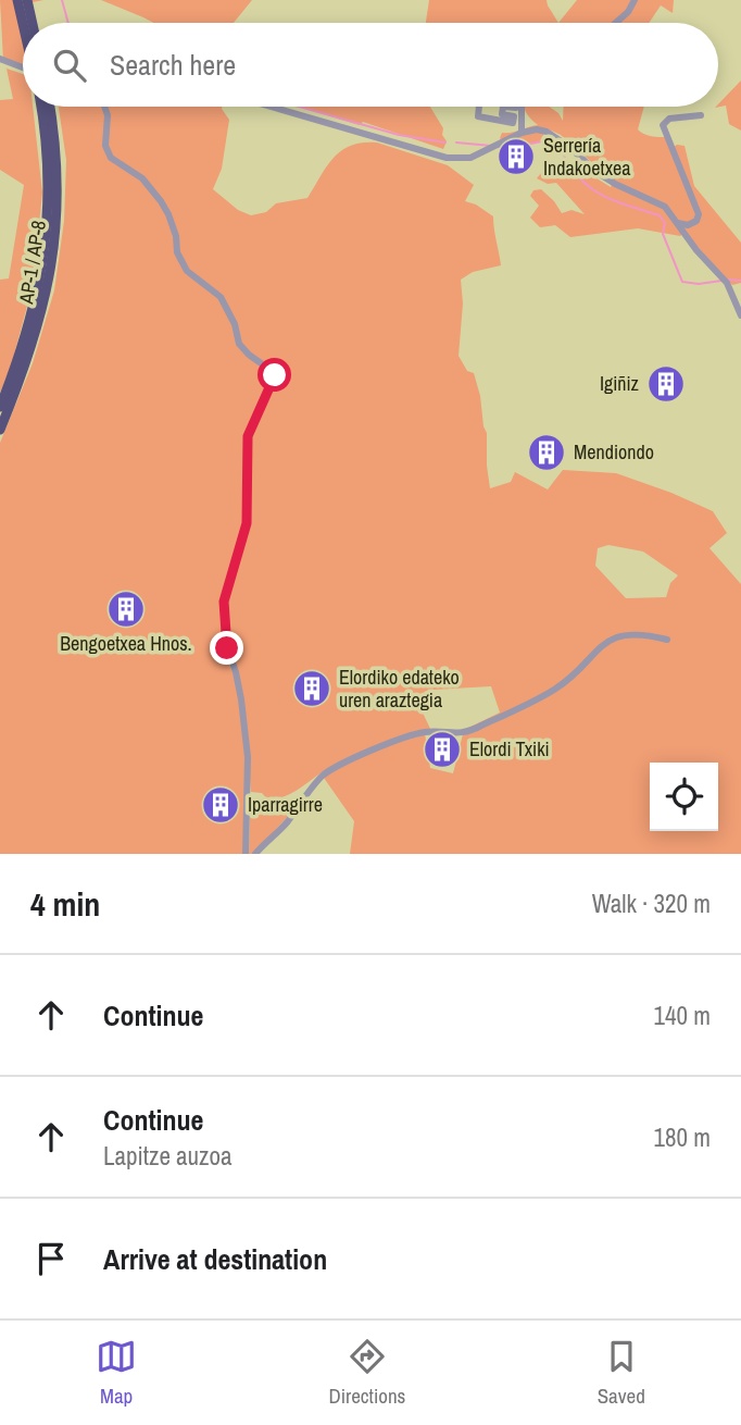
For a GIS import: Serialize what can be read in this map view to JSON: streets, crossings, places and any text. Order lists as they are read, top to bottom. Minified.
{"streets":{"highway":["AP-1 / AP-8"]},"places":{"building":["Serrería Indakoetxea","Igiñiz","Mendiondo","Bengoetxea Hnos.","Elordiko edateko uren araztegia","Elordi Txiki","Iparragirre"]},"page":{"search":"Search here","heading":["4 min","Walk · 320 m"],"list":[["Continue","140 m"],["Continue","Lapitze auzoa","180 m"],"Arrive at destination"],"nav":["Map","Directions","Saved"]}}
